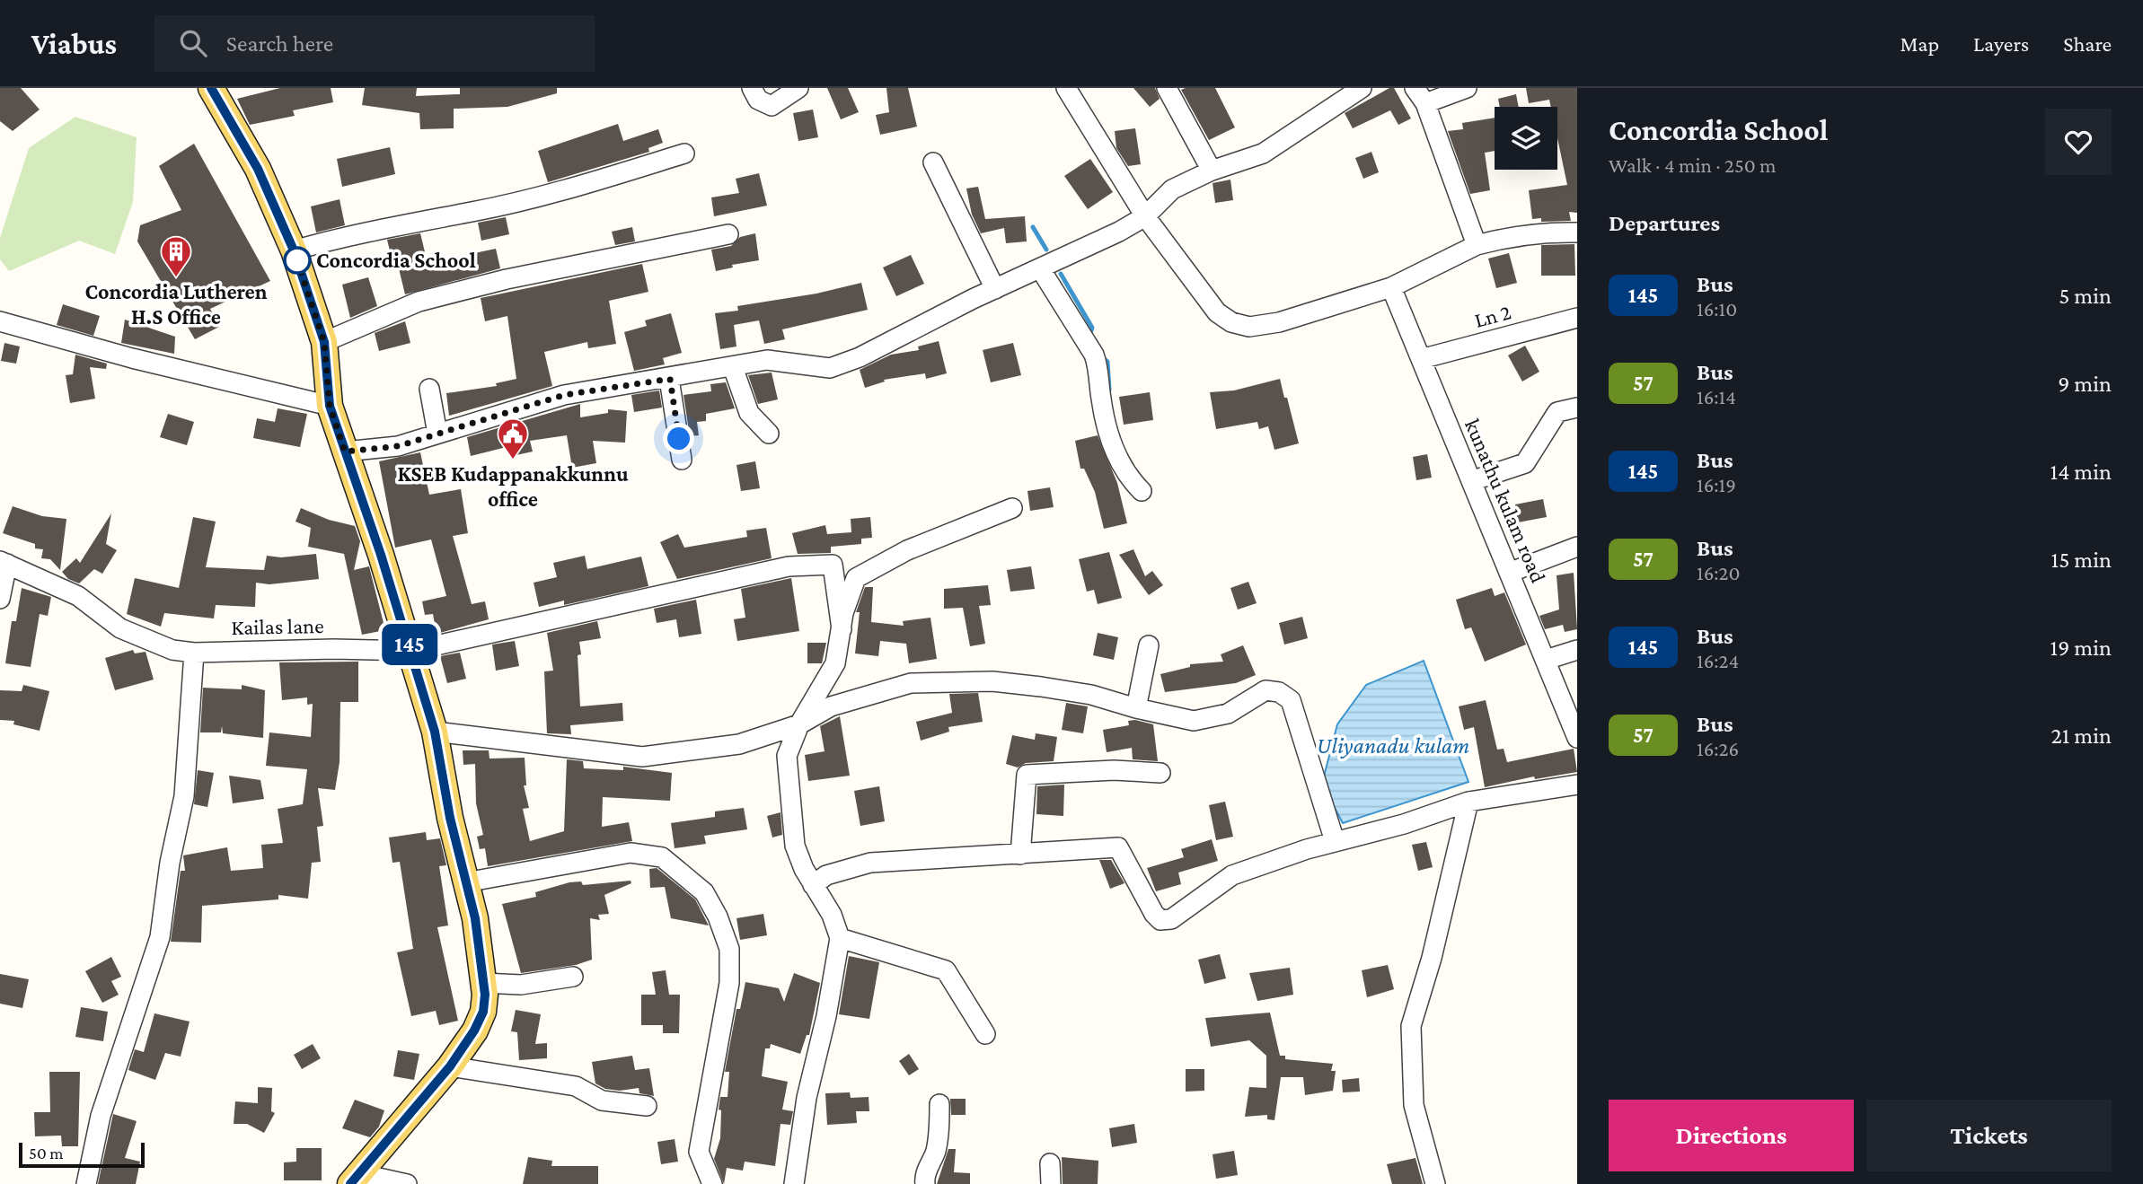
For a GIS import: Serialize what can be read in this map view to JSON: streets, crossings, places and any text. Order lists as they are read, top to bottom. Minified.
{"streets":{"street":["Ln 2","kunathu kulam road","Kailas lane"]},"crossings":[["Ln 2","kunathu kulam road"]],"water":["Uliyanadu kulam"],"places":{"other":["Concordia School"],"building":["Concordia Lutheren H.S Office"],"public building":["KSEB Kudappanakkunnu office"]},"lines":["bus line 145"],"scale_bar":"50 m","page":{"header":"Viabus","search":"Search here","nav":["Map","Layers","Share"],"on_map":"145","heading":[["Concordia School","Walk · 4 min · 250 m"],"Departures"],"list":[{"mark":"145","name":"Bus","note":"16:10","value":"5 min"},{"mark":"57","name":"Bus","note":"16:14","value":"9 min"},{"mark":"145","name":"Bus","note":"16:19","value":"14 min"},{"mark":"57","name":"Bus","note":"16:20","value":"15 min"},{"mark":"145","name":"Bus","note":"16:24","value":"19 min"},{"mark":"57","name":"Bus","note":"16:26","value":"21 min"}],"buttons":["Directions","Tickets"],"scale":"50 m"}}
